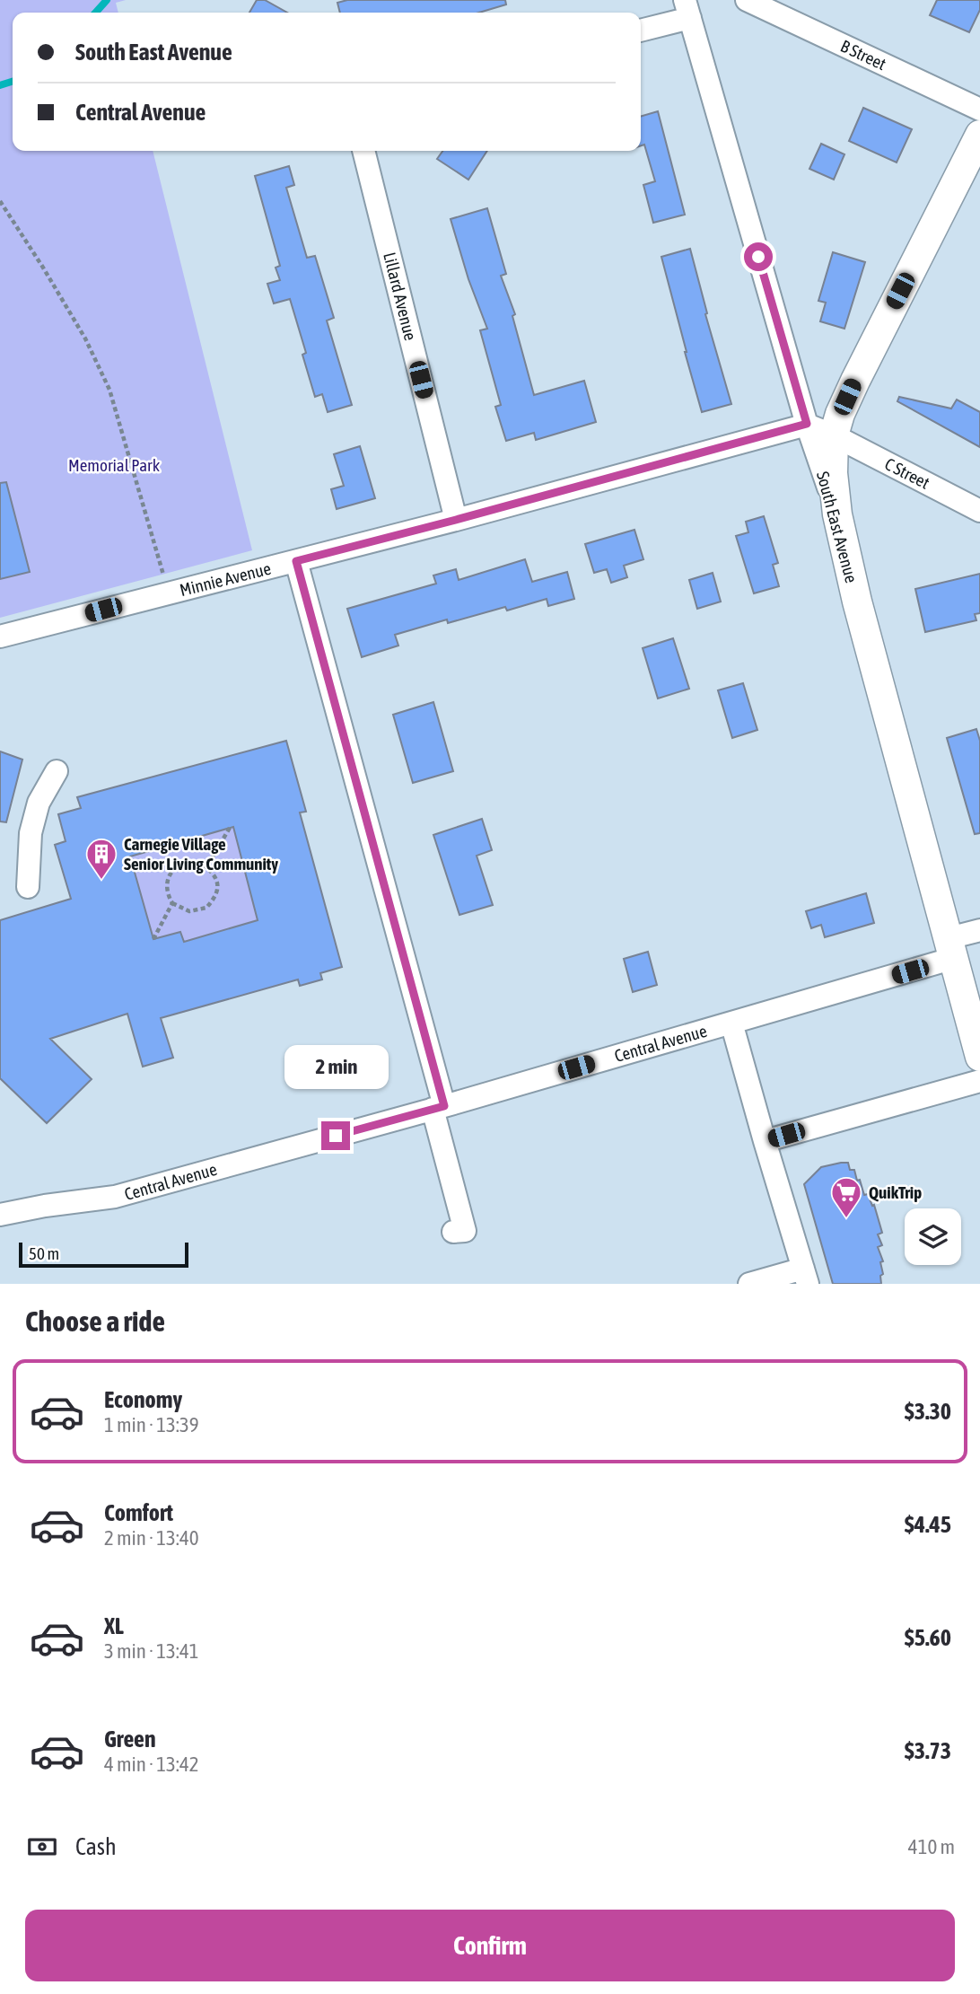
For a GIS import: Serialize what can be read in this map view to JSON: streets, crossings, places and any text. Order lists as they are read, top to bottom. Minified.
{"streets":{"main road":["South East Avenue"],"street":["B Street","Lillard Avenue","C Street","Minnie Avenue","Central Avenue"]},"crossings":[["Lillard Avenue","Minnie Avenue"],["South East Avenue","Minnie Avenue"],["South East Avenue","Central Avenue"]],"parks":["Memorial Park"],"places":{"building":["Carnegie Village Senior Living Community"],"supermarket":["QuikTrip"]},"scale_bar":"50 m","page":{"banner":["South East Avenue","Central Avenue"],"bubble":"2 min","scale":"50 m","heading":"Choose a ride","list":[{"name":"Economy","note":"1 min · 13:39","value":"$3.30"},{"name":"Comfort","note":"2 min · 13:40","value":"$4.45"},{"name":"XL","note":"3 min · 13:41","value":"$5.60"},{"name":"Green","note":"4 min · 13:42","value":"$3.73"}],"pay":["Cash","410 m"],"buttons":"Confirm"}}
